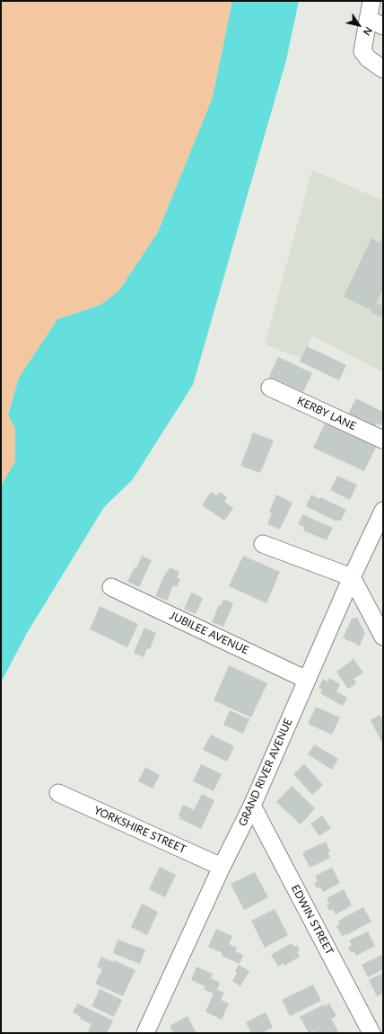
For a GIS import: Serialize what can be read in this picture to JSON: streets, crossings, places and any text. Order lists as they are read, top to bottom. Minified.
{"streets":{"street":["KERBY LANE","JUBILEE AVENUE","GRAND RIVER AVENUE","YORKSHIRE STREET","EDWIN STREET"]},"crossings":[["JUBILEE AVENUE","GRAND RIVER AVENUE"],["GRAND RIVER AVENUE","YORKSHIRE STREET"],["GRAND RIVER AVENUE","EDWIN STREET"]],"north":"bottom right"}
